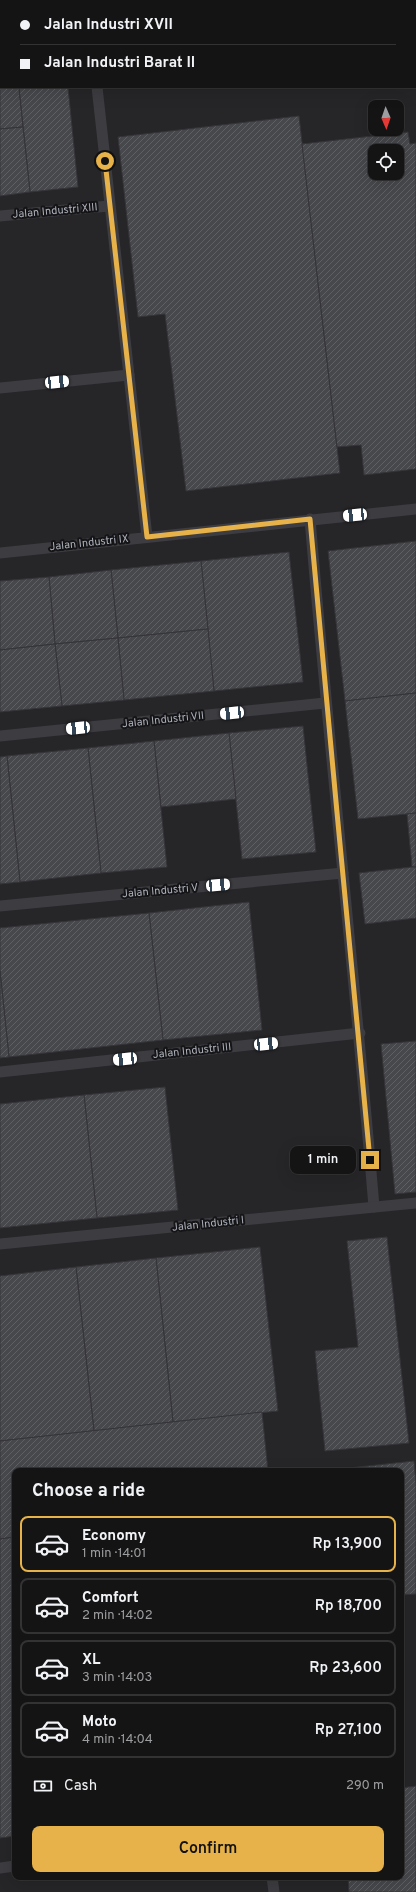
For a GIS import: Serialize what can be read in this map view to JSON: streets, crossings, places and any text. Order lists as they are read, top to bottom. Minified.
{"streets":{"lane":["Jalan Industri XIII","Jalan Industri IX","Jalan Industri VII","Jalan Industri V","Jalan Industri III","Jalan Industri I"]},"north":"bottom","page":{"banner":["Jalan Industri XVII","Jalan Industri Barat II"],"bubble":"1 min","heading":"Choose a ride","list":[{"name":"Economy","note":"1 min · 14:01","value":"Rp 13,900"},{"name":"Comfort","note":"2 min · 14:02","value":"Rp 18,700"},{"name":"XL","note":"3 min · 14:03","value":"Rp 23,600"},{"name":"Moto","note":"4 min · 14:04","value":"Rp 27,100"}],"pay":["Cash","290 m"],"buttons":"Confirm"}}
